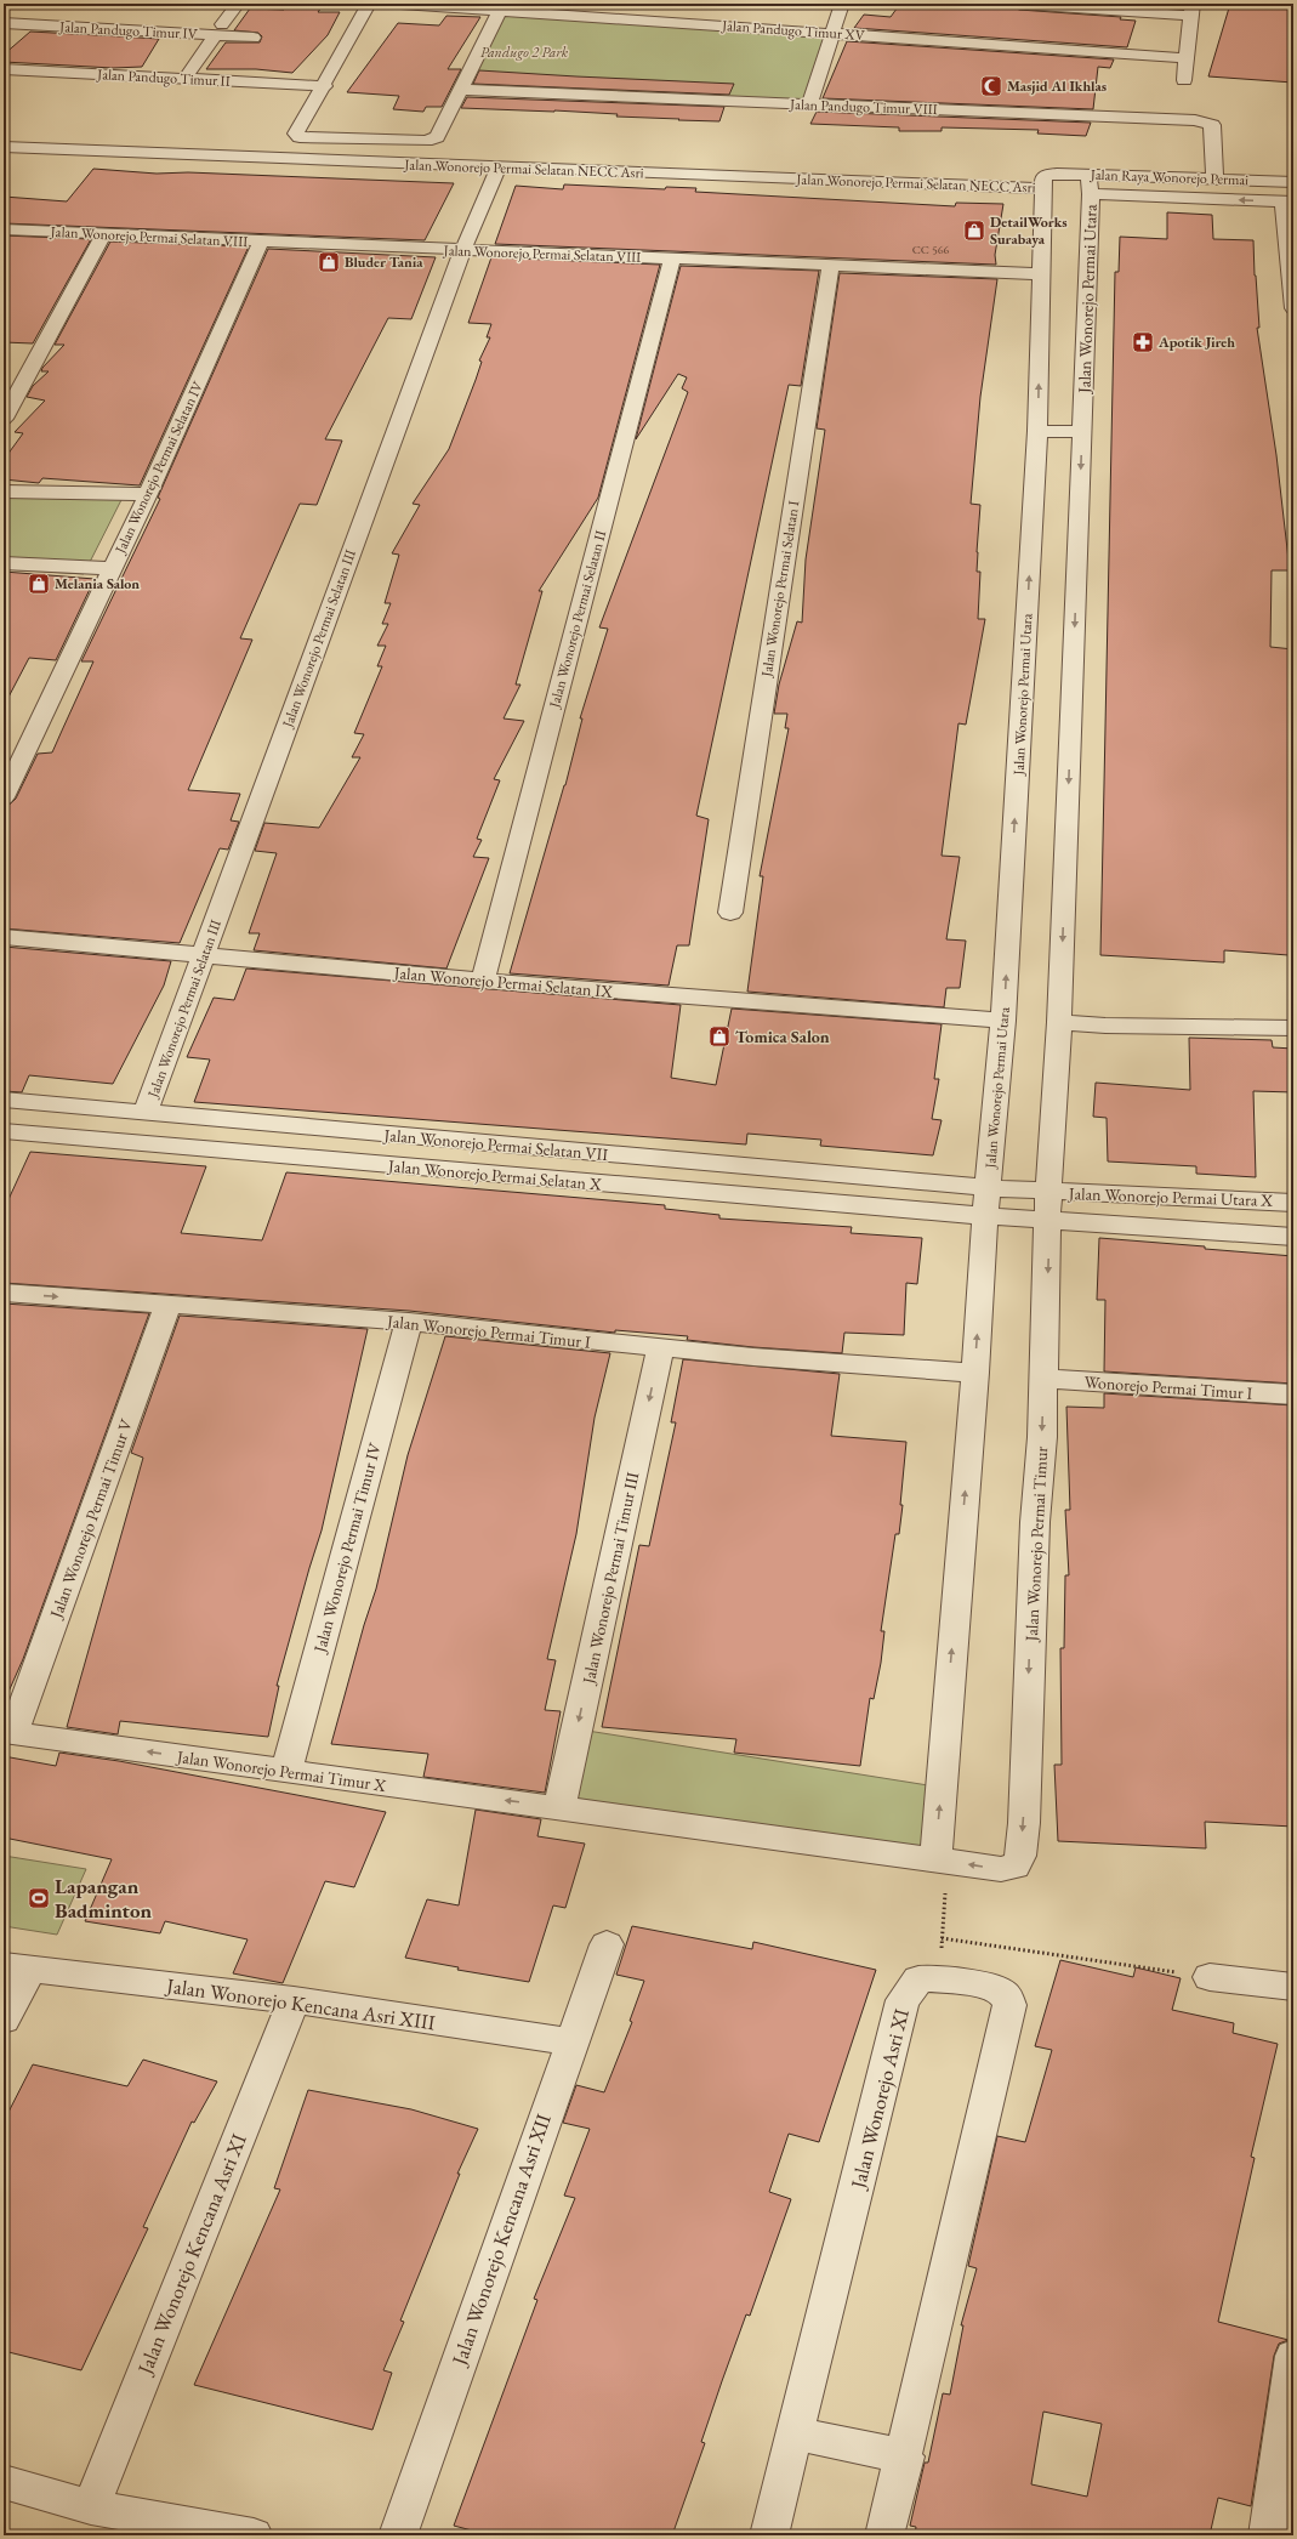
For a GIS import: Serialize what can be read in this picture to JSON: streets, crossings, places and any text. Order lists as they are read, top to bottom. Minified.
{"streets":{"street":["Jalan Pandugo Timur IV","Jalan Pandugo Timur XV","Jalan Pandugo Timur II","Jalan Pandugo Timur VIII","Jalan Wonorejo Permai Selatan NECC Asri","Jalan Raya Wonorejo Permai","Jalan Wonorejo Permai Selatan VIII","Jalan Wonorejo Permai Utara","Jalan Wonorejo Permai Selatan IV","Jalan Wonorejo Permai Selatan I","Jalan Wonorejo Permai Selatan II","Jalan Wonorejo Permai Selatan III","Jalan Wonorejo Permai Selatan IX","Jalan Wonorejo Permai Selatan VII","Jalan Wonorejo Permai Selatan X","Jalan Wonorejo Permai Utara X","Jalan Wonorejo Permai Timur I","Wonorejo Permai Timur I","Jalan Wonorejo Permai Timur V","Jalan Wonorejo Permai Timur","Jalan Wonorejo Permai Timur IV","Jalan Wonorejo Permai Timur III","Jalan Wonorejo Permai Timur X","Jalan Wonorejo Kencana Asri XIII","Jalan Wonorejo Asri XI","Jalan Wonorejo Kencana Asri XII","Jalan Wonorejo Kencana Asri XI"]},"crossings":[["Jalan Pandugo Timur VIII","Jalan Raya Wonorejo Permai"],["Jalan Wonorejo Permai Selatan NECC Asri","Jalan Raya Wonorejo Permai"],["Jalan Wonorejo Permai Selatan NECC Asri","Jalan Wonorejo Permai Utara"],["Jalan Wonorejo Permai Selatan NECC Asri","Jalan Wonorejo Permai Selatan III"],["Jalan Raya Wonorejo Permai","Jalan Wonorejo Permai Utara"],["Jalan Wonorejo Permai Selatan VIII","Jalan Wonorejo Permai Utara"],["Jalan Wonorejo Permai Selatan VIII","Jalan Wonorejo Permai Selatan IV"],["Jalan Wonorejo Permai Selatan VIII","Jalan Wonorejo Permai Selatan I"],["Jalan Wonorejo Permai Selatan VIII","Jalan Wonorejo Permai Selatan II"],["Jalan Wonorejo Permai Selatan VIII","Jalan Wonorejo Permai Selatan III"],["Jalan Wonorejo Permai Utara","Jalan Wonorejo Permai Selatan IX"],["Jalan Wonorejo Permai Utara","Jalan Wonorejo Permai Selatan VII"],["Jalan Wonorejo Permai Utara","Jalan Wonorejo Permai Selatan X"],["Jalan Wonorejo Permai Utara","Jalan Wonorejo Permai Utara X"],["Jalan Wonorejo Permai Utara","Jalan Wonorejo Permai Timur"],["Jalan Wonorejo Permai Selatan II","Jalan Wonorejo Permai Selatan IX"],["Jalan Wonorejo Permai Selatan III","Jalan Wonorejo Permai Selatan IX"],["Jalan Wonorejo Permai Selatan III","Jalan Wonorejo Permai Selatan VII"],["Jalan Wonorejo Permai Selatan VII","Jalan Wonorejo Permai Selatan X"],["Jalan Wonorejo Permai Utara X","Jalan Wonorejo Permai Timur"],["Jalan Wonorejo Permai Timur I","Jalan Wonorejo Permai Timur V"],["Jalan Wonorejo Permai Timur I","Jalan Wonorejo Permai Timur IV"],["Jalan Wonorejo Permai Timur I","Jalan Wonorejo Permai Timur III"],["Wonorejo Permai Timur I","Jalan Wonorejo Permai Timur"],["Jalan Wonorejo Permai Timur V","Jalan Wonorejo Permai Timur X"],["Jalan Wonorejo Permai Timur","Jalan Wonorejo Permai Timur X"],["Jalan Wonorejo Permai Timur IV","Jalan Wonorejo Permai Timur X"],["Jalan Wonorejo Permai Timur III","Jalan Wonorejo Permai Timur X"],["Jalan Wonorejo Kencana Asri XIII","Jalan Wonorejo Kencana Asri XII"],["Jalan Wonorejo Kencana Asri XIII","Jalan Wonorejo Kencana Asri XI"]],"one_way":["Jalan Wonorejo Permai Timur III","Jalan Wonorejo Permai Timur X"],"parks":["Pandugo 2 Park"],"places":{"mosque":["Masjid Al Ikhlas"],"shop":["DetailWorks Surabaya","Bluder Tania","Melania Salon","Tomica Salon"],"pharmacy":["Apotik Jireh"],"sports":["Lapangan Badminton"]},"house_numbers":["CC 566"]}
